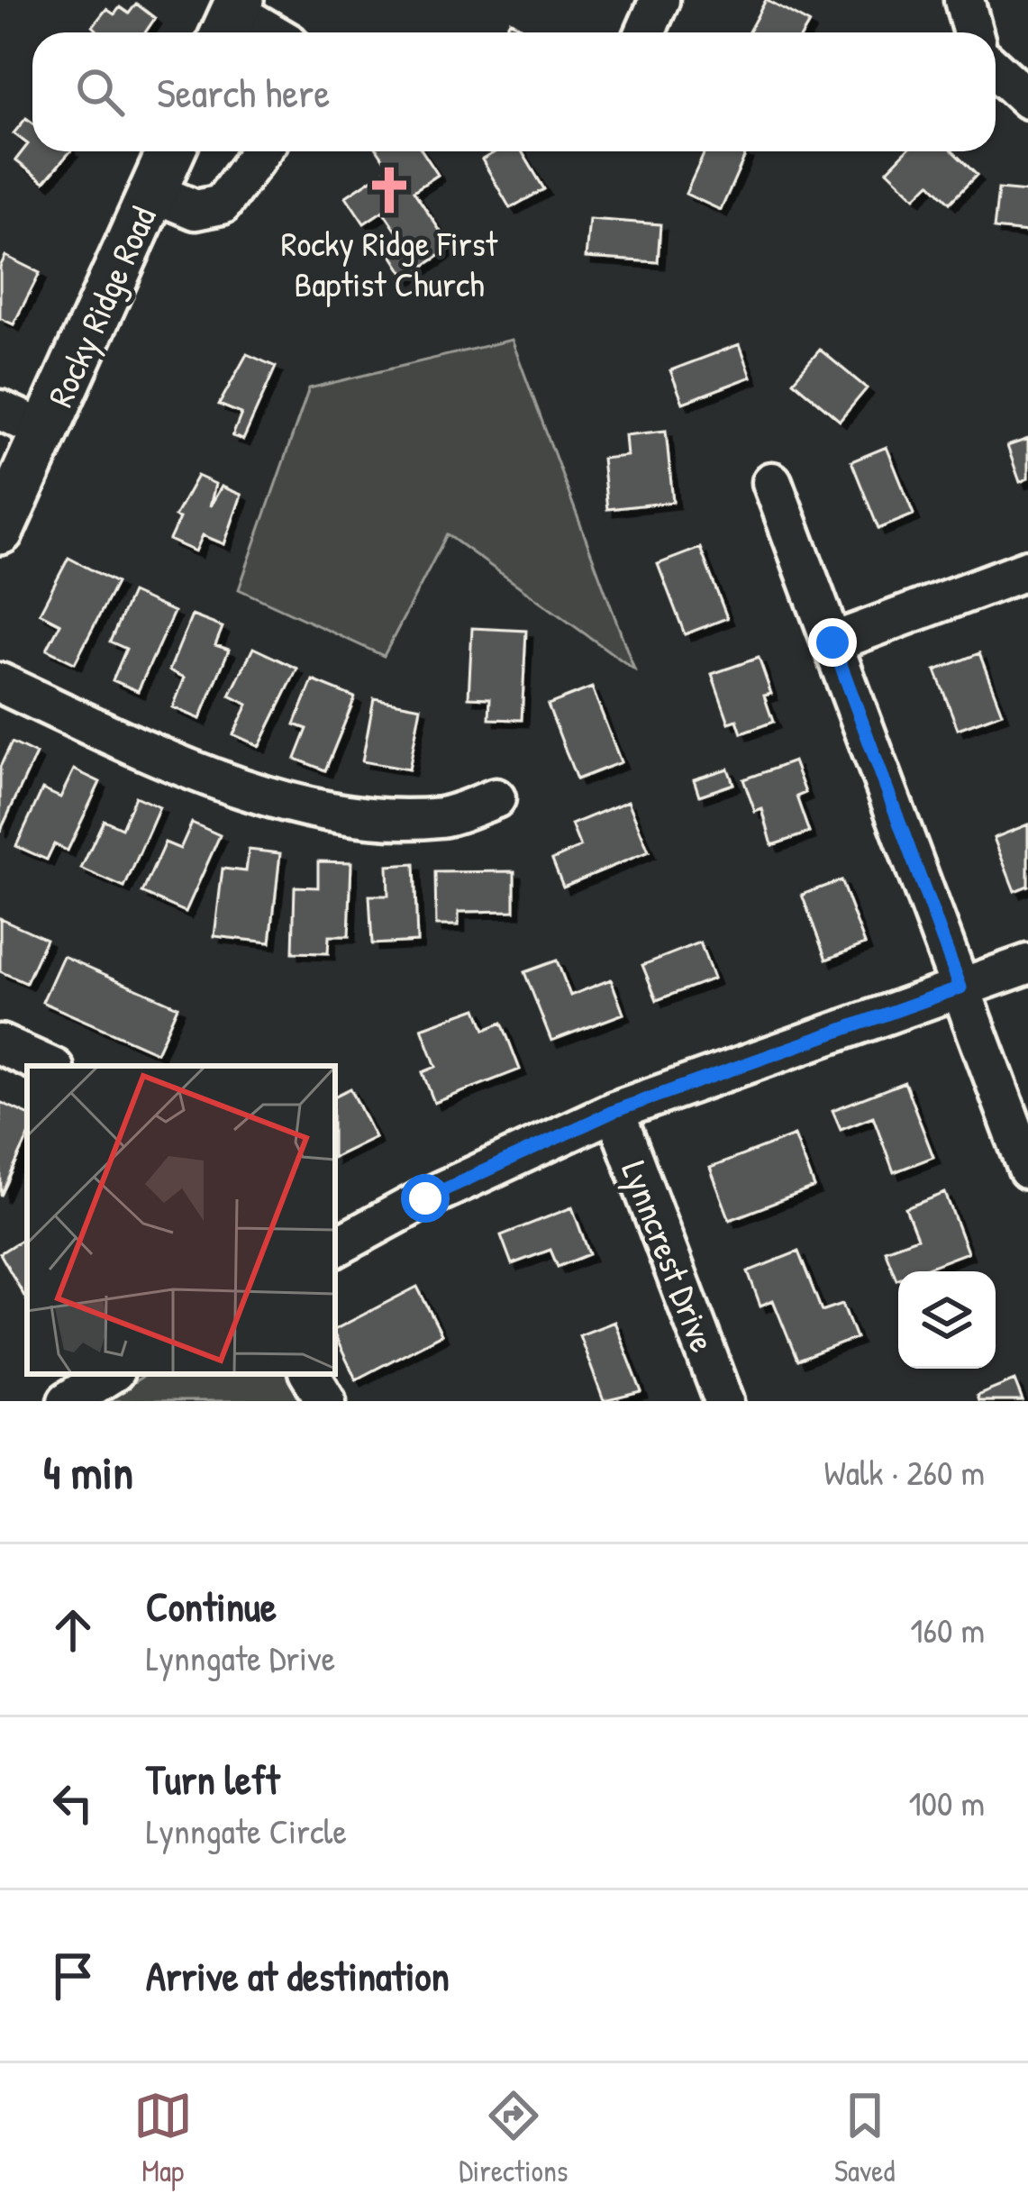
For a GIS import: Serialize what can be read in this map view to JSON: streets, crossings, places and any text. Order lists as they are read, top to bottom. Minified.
{"streets":{"main road":["Rocky Ridge Road"],"street":["Lynncrest Drive"]},"places":{"church":["Rocky Ridge First Baptist Church"]},"page":{"search":"Search here","heading":["4 min","Walk · 260 m"],"list":[["Continue","Lynngate Drive","160 m"],["Turn left","Lynngate Circle","100 m"],"Arrive at destination"],"nav":["Map","Directions","Saved"]}}
